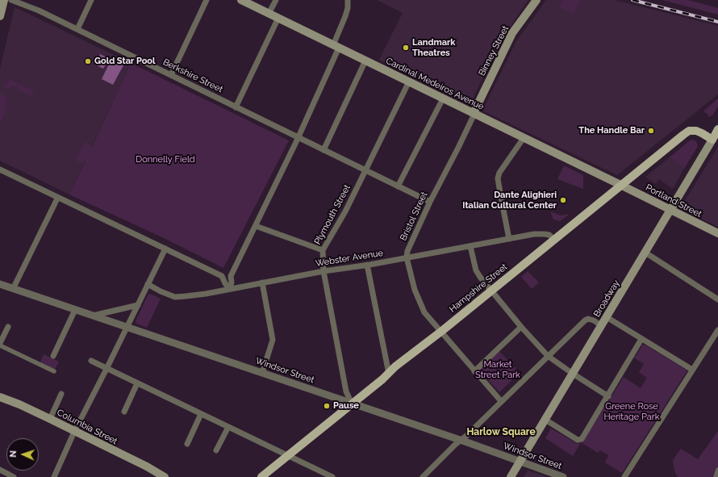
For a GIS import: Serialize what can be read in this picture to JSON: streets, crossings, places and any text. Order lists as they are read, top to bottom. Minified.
{"streets":{"main road":["Binney Street","Cardinal Medeiros Avenue","Portland Street","Hampshire Street","Broadway","Columbia Street"],"street":["Berkshire Street","Plymouth Street","Bristol Street","Webster Avenue","Windsor Street"]},"crossings":[["Binney Street","Cardinal Medeiros Avenue"],["Binney Street","Bristol Street"],["Berkshire Street","Plymouth Street"],["Berkshire Street","Bristol Street"],["Cardinal Medeiros Avenue","Portland Street"],["Cardinal Medeiros Avenue","Plymouth Street"],["Cardinal Medeiros Avenue","Bristol Street"],["Cardinal Medeiros Avenue","Hampshire Street"],["Portland Street","Hampshire Street"],["Portland Street","Broadway"],["Plymouth Street","Webster Avenue"],["Plymouth Street","Hampshire Street"],["Plymouth Street","Windsor Street"],["Bristol Street","Webster Avenue"],["Webster Avenue","Hampshire Street"],["Hampshire Street","Broadway"],["Hampshire Street","Windsor Street"],["Broadway","Windsor Street"]],"districts":["Harlow Square"],"parks":["Donnelly Field","Market Street Park","Greene Rose Heritage Park"],"places":["Landmark Theatres","Gold Star Pool","The Handle Bar","Dante Alighieri Italian Cultural Center","Pause"],"north":"left"}
